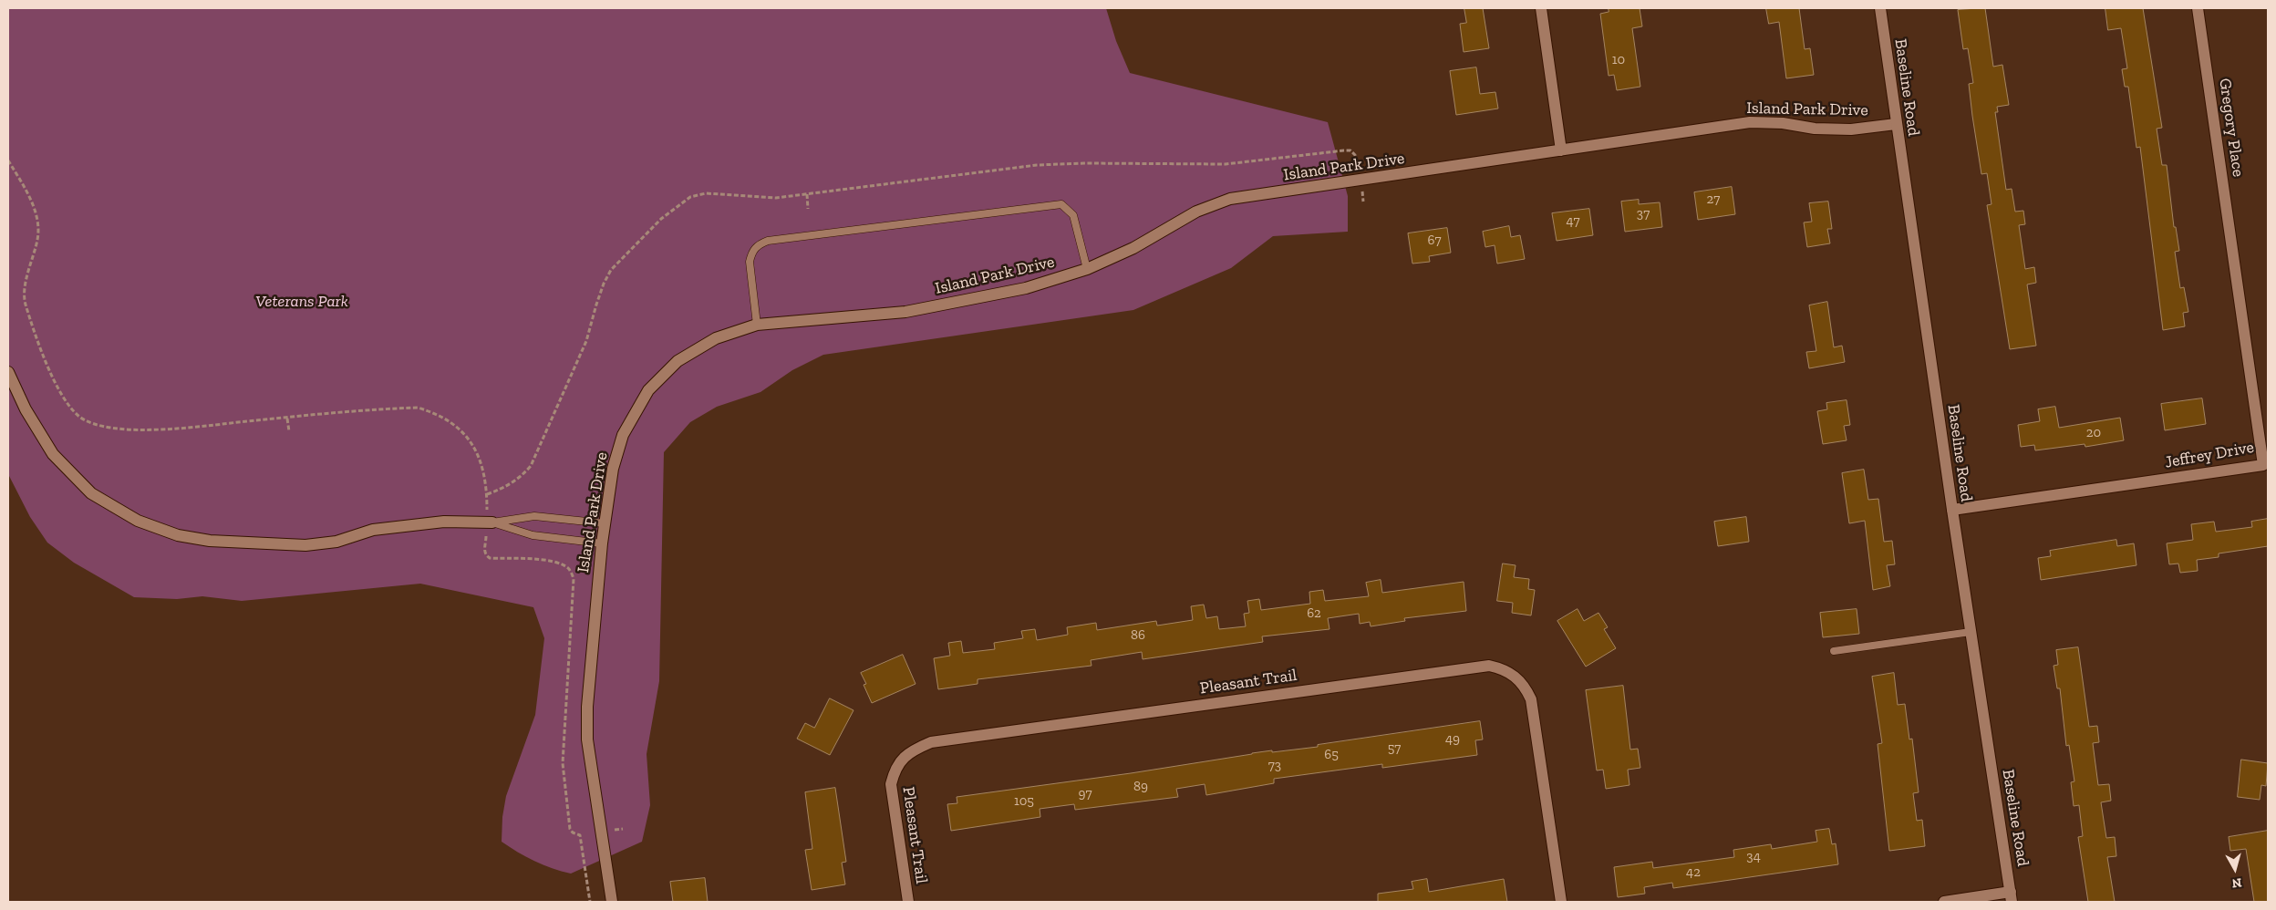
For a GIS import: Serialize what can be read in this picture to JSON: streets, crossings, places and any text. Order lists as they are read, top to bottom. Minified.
{"streets":{"street":["Baseline Road","Island Park Drive","Gregory Place","Jeffrey Drive","Pleasant Trail"]},"crossings":[["Baseline Road","Island Park Drive"],["Baseline Road","Jeffrey Drive"],["Gregory Place","Jeffrey Drive"]],"parks":["Veterans Park"],"house_numbers":["10","27","37","47","67","20","62","86","49","57","65","73","89","97","105","34","42"],"north":"bottom"}
